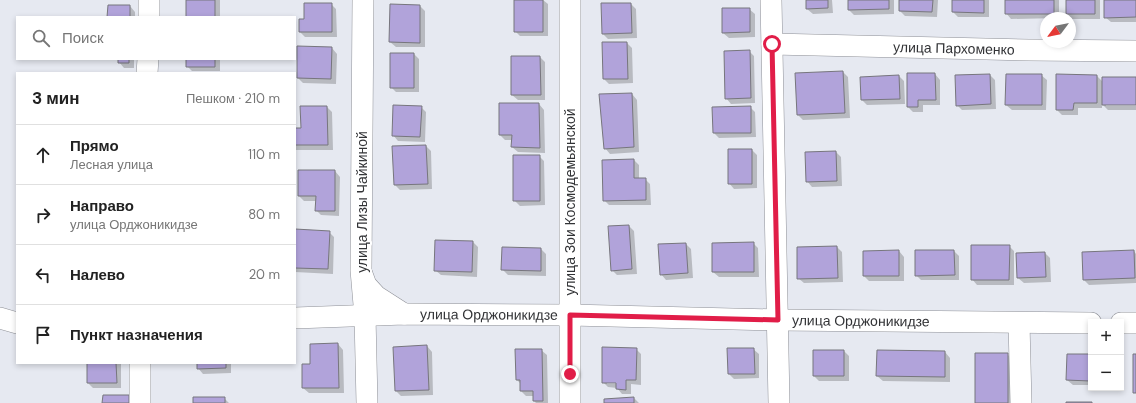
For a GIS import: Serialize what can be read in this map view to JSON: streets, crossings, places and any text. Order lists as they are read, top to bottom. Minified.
{"streets":{"street":["улица Пархоменко","улица Лизы Чайкиной","улица Зои Космодемьянской","улица Орджоникидзе"]},"crossings":[["улица Лизы Чайкиной","улица Орджоникидзе"],["улица Зои Космодемьянской","улица Орджоникидзе"]],"north":"bottom left","page":{"search":"Поиск","heading":["3 мин","Пешком · 210 m"],"list":[["Прямо","Лесная улица","110 m"],["Направо","улица Орджоникидзе","80 m"],["Налево","20 m"],"Пункт назначения"],"map_buttons":["+","−"]}}
